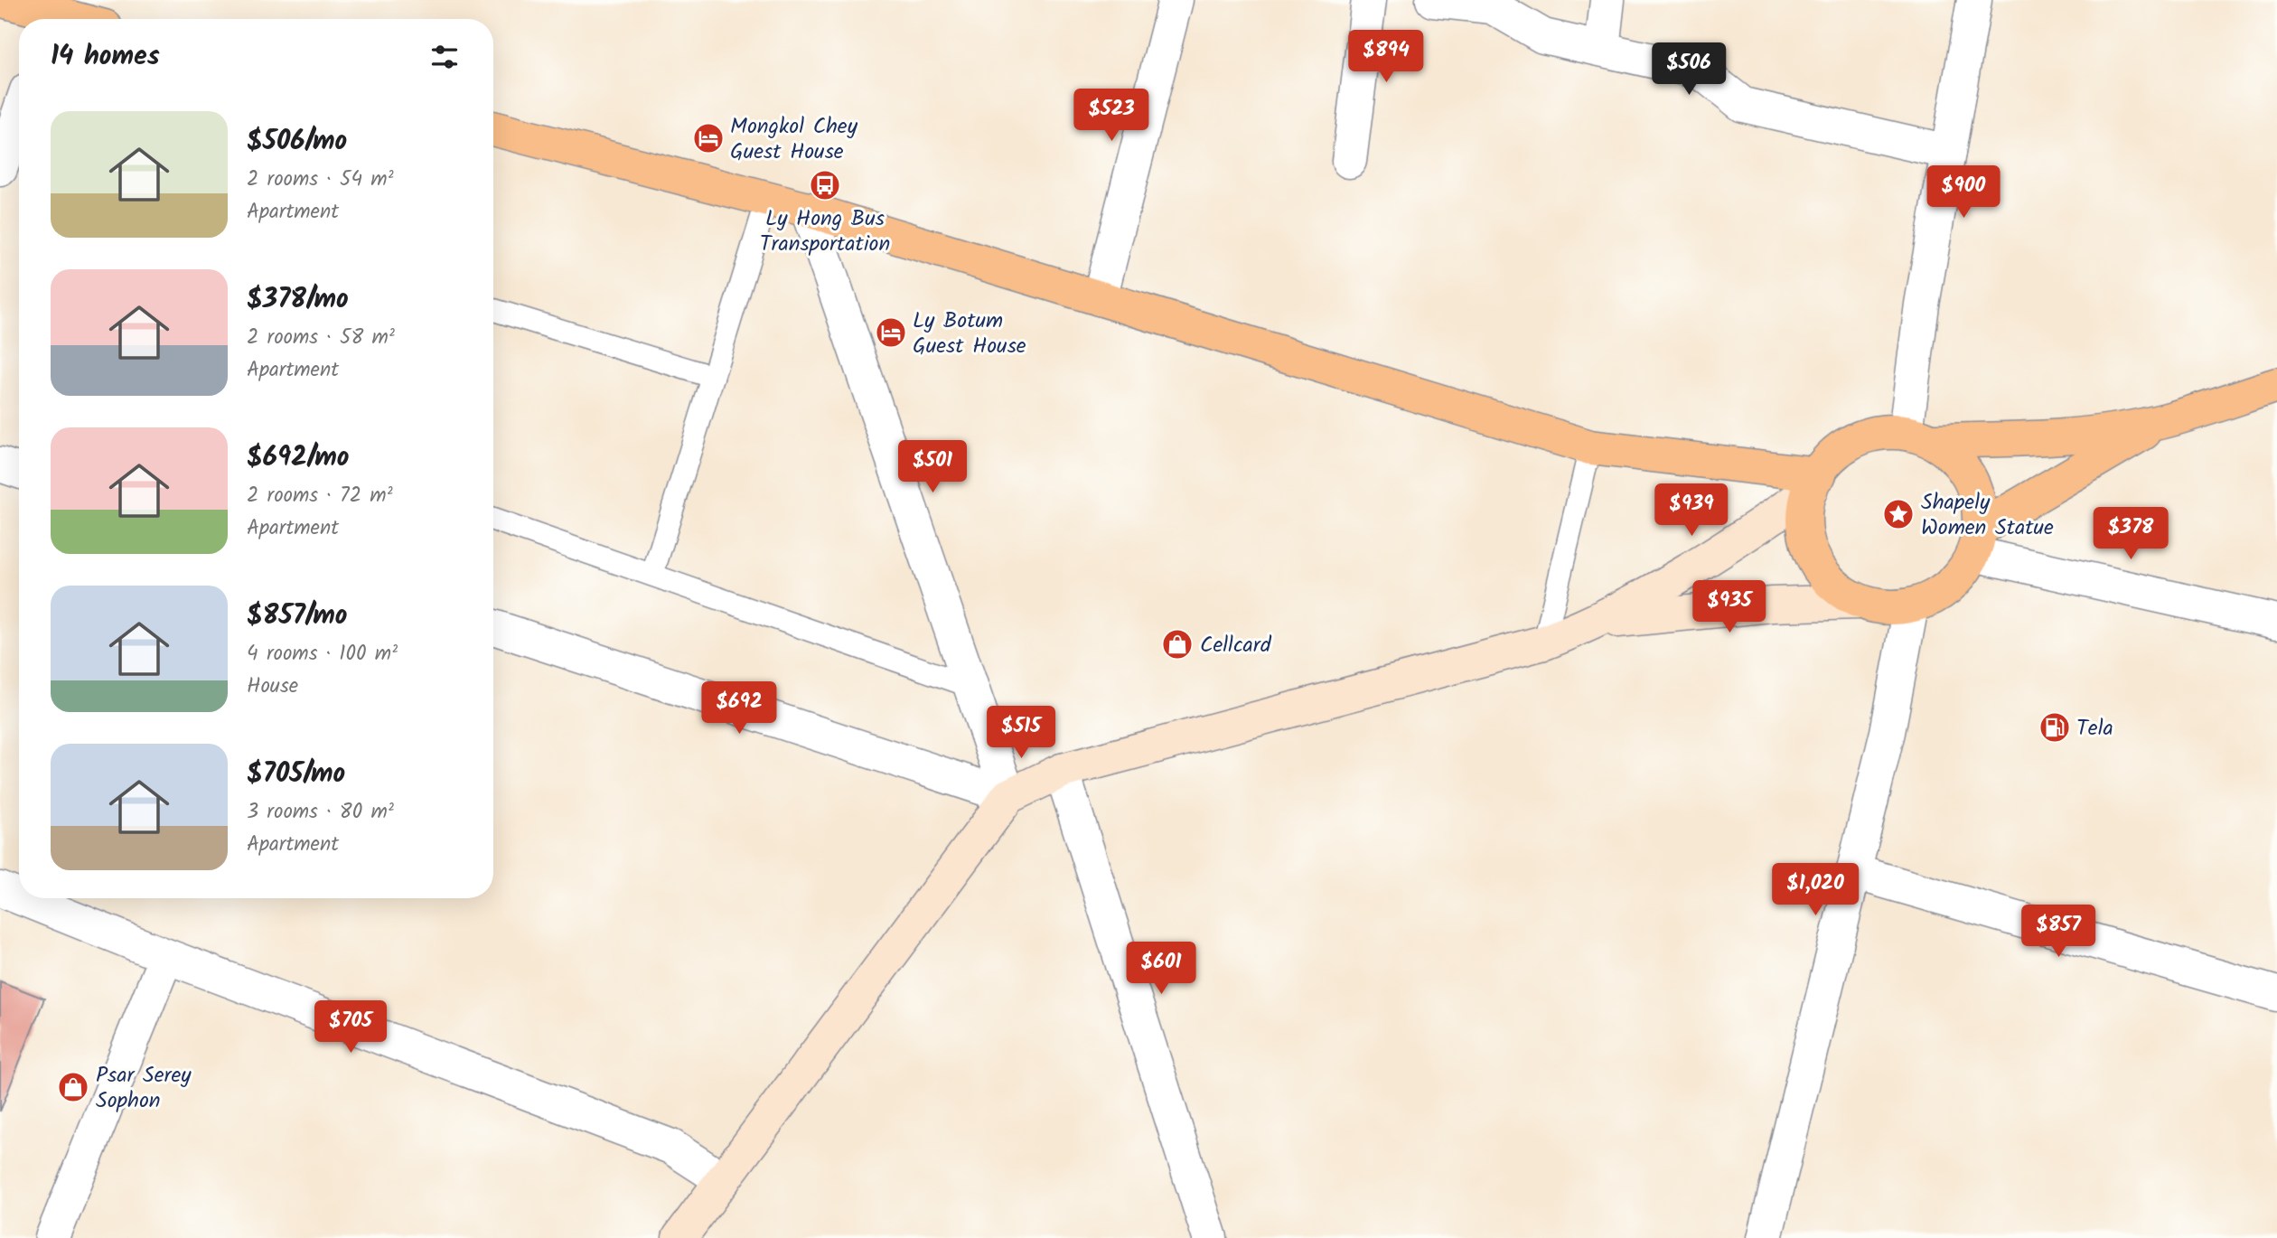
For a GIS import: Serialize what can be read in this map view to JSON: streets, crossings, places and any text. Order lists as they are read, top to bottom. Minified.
{"places":{"hotel":["Mongkol Chey Guest House","Ly Botum Guest House"],"bus stop":["Ly Hong Bus Transportation"],"place":["Shapely Women Statue"],"shop":["Cellcard","Psar Serey Sophon"],"fuel station":["Tela"]},"page":{"heading":"14 homes","price":["$894","$506","$523","$900","$501","$939","$378","$935","$692","$515","$1,020","$857","$601","$705"],"list":[{"name":"$506/mo","note":"2 rooms · 54 m² · Apartment"},{"name":"$378/mo","note":"2 rooms · 58 m² · Apartment"},{"name":"$692/mo","note":"2 rooms · 72 m² · Apartment"},{"name":"$857/mo","note":"4 rooms · 100 m² · House"},{"name":"$705/mo","note":"3 rooms · 80 m² · Apartment"}]}}
